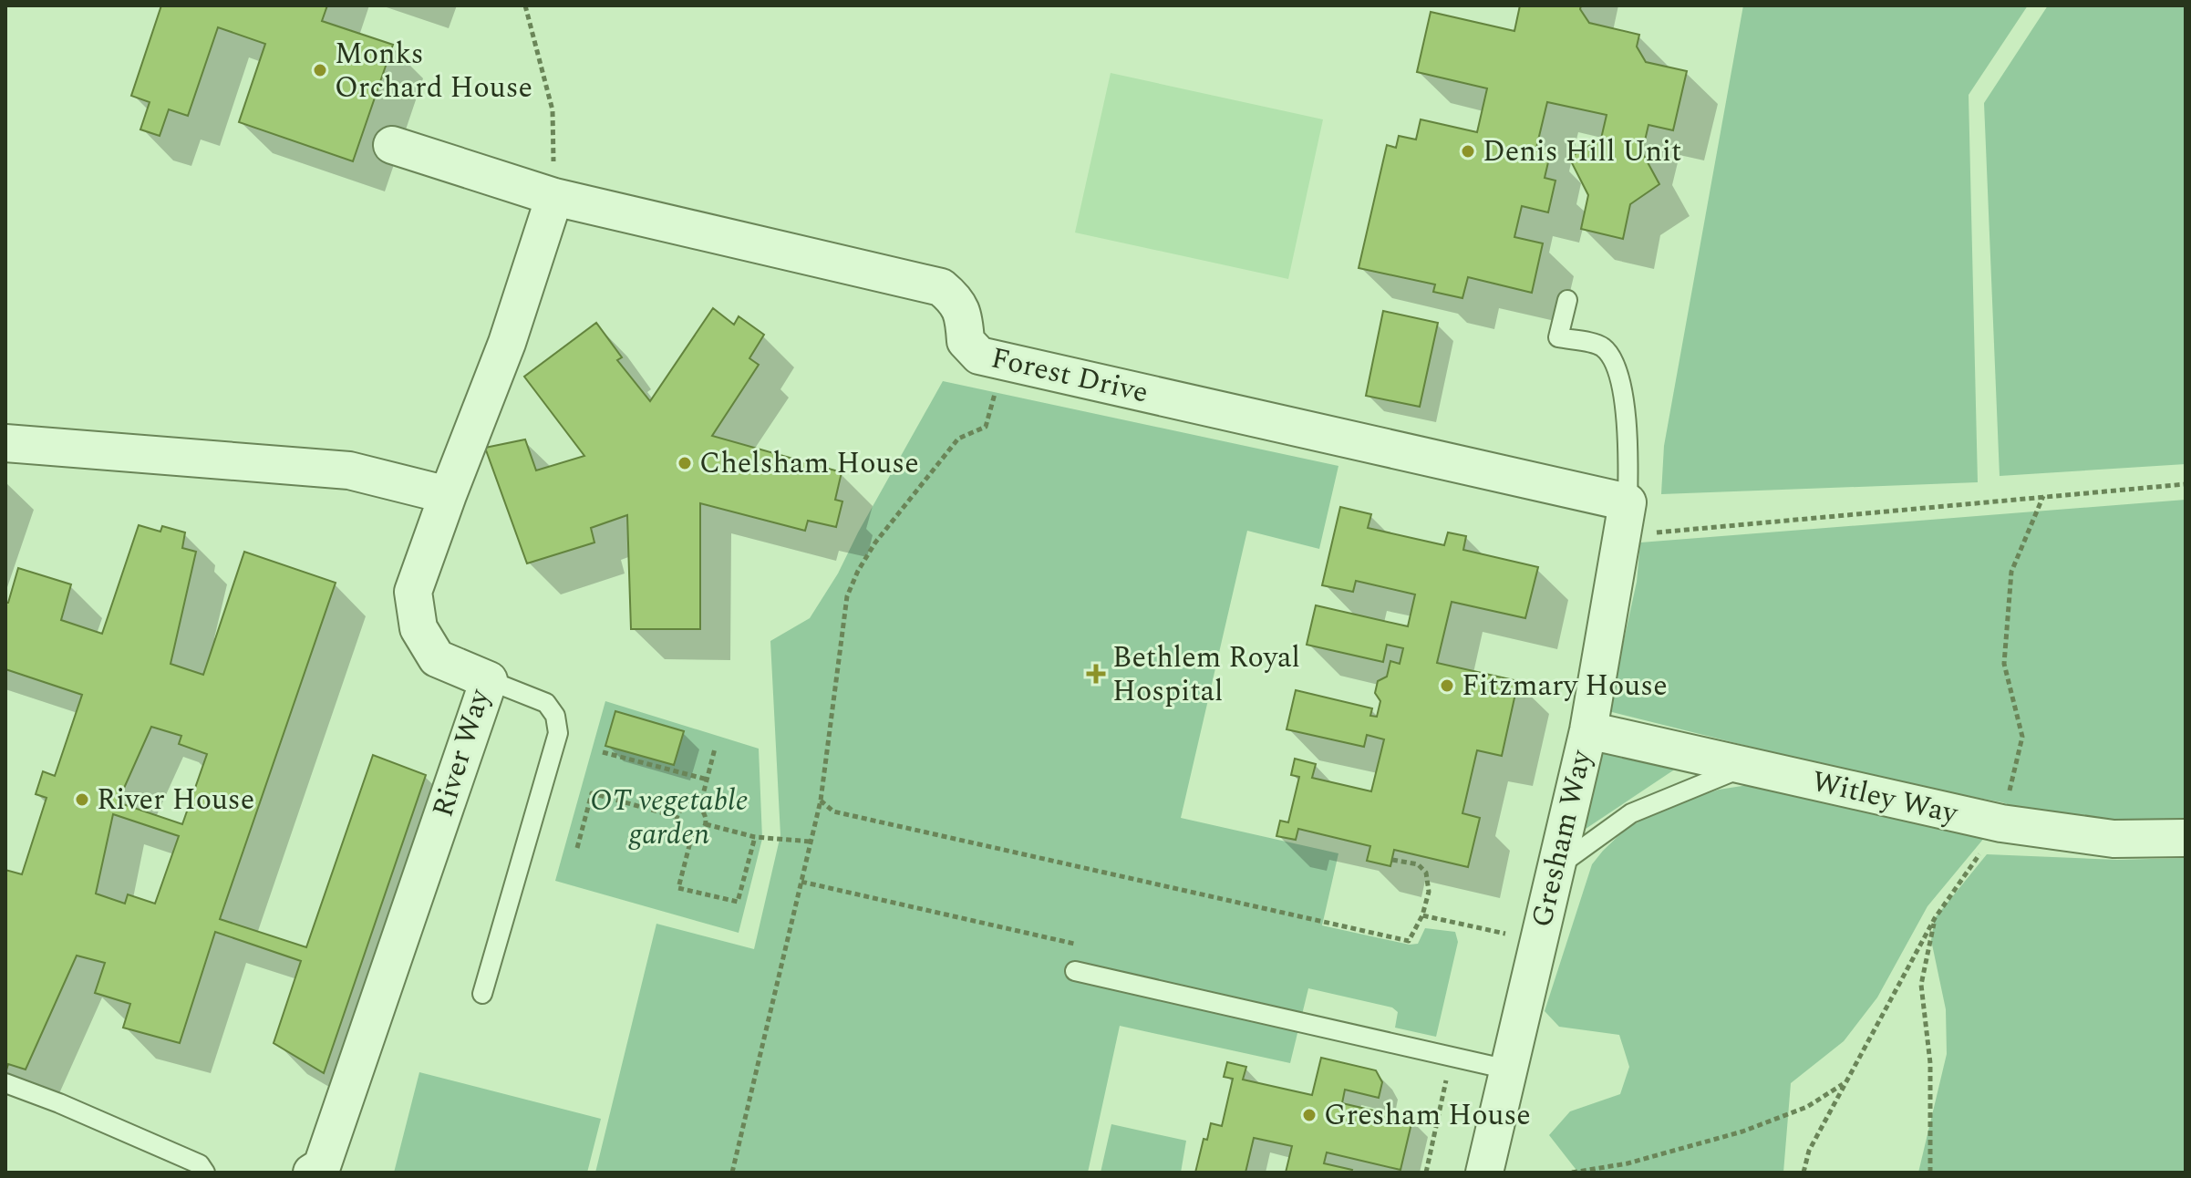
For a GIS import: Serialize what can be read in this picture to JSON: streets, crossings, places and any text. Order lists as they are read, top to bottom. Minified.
{"streets":{"street":["Forest Drive","River Way","Witley Way","Gresham Way"]},"crossings":[["Forest Drive","River Way"],["Forest Drive","Gresham Way"],["Witley Way","Gresham Way"]],"parks":["OT vegetable garden"],"places":{"other":["Monks Orchard House","Denis Hill Unit","Chelsham House","Fitzmary House","River House","Gresham House"],"health":["Bethlem Royal Hospital"]}}
